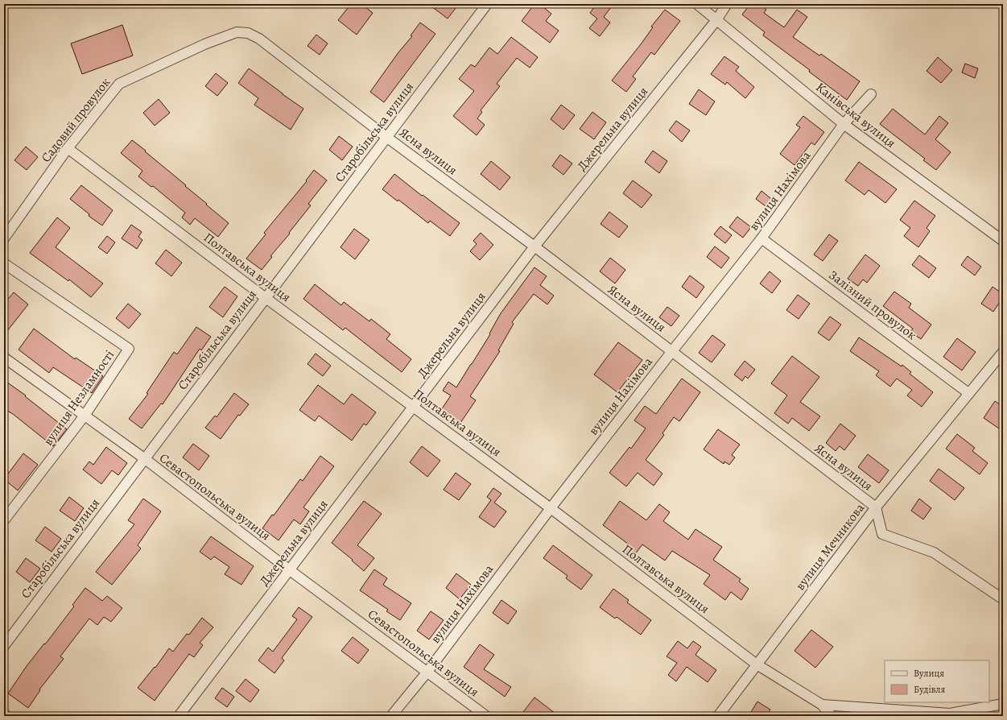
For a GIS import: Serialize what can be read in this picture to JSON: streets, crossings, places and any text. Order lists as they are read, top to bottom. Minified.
{"streets":{"street":["Канівська вулиця","Садовий провулок","Джерельна вулиця","Старобільська вулиця","Ясна вулиця","вулиця Нахімова","Полтавська вулиця","Залізний провулок","вулиця Незламності","Севастопольська вулиця","вулиця Мечникова"]},"crossings":[["Канівська вулиця","Джерельна вулиця"],["Канівська вулиця","вулиця Нахімова"],["Садовий провулок","Ясна вулиця"],["Садовий провулок","Полтавська вулиця"],["Джерельна вулиця","Ясна вулиця"],["Джерельна вулиця","Полтавська вулиця"],["Джерельна вулиця","Севастопольська вулиця"],["Старобільська вулиця","Ясна вулиця"],["Старобільська вулиця","Полтавська вулиця"],["Старобільська вулиця","Севастопольська вулиця"],["Ясна вулиця","вулиця Нахімова"],["Ясна вулиця","вулиця Мечникова"],["вулиця Нахімова","Полтавська вулиця"],["вулиця Нахімова","Залізний провулок"],["вулиця Нахімова","Севастопольська вулиця"],["Полтавська вулиця","вулиця Мечникова"],["Залізний провулок","вулиця Мечникова"],["вулиця Незламності","Севастопольська вулиця"]],"legend":["Вулиця","Будівля"]}
